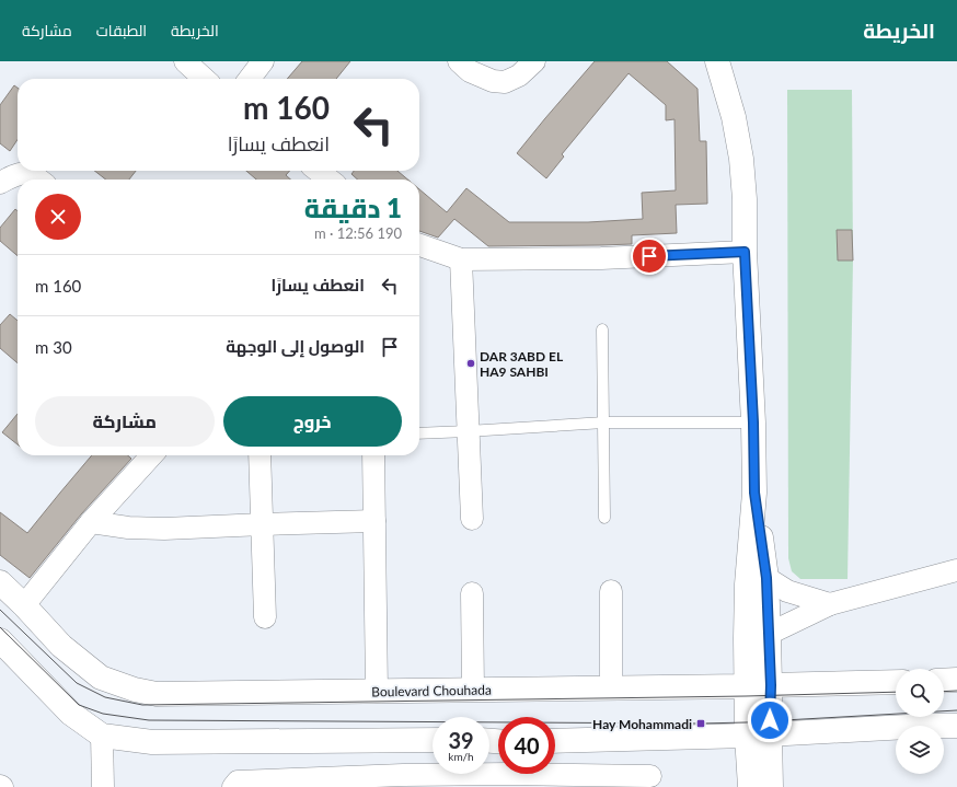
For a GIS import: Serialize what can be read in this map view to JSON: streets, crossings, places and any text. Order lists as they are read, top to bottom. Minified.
{"streets":{"street":["Boulevard Chouhada"]},"places":{"other":["DAR 3ABD EL HA9 SAHBI"],"transit":["Hay Mohammadi"]},"page":{"header":"الخريطة","nav":["الخريطة","الطبقات","مشاركة"],"turn":["160 m","انعطف يسارًا"],"heading":["1 دقيقة","190 m · 12:56"],"list":[{"name":"انعطف يسارًا","value":"160 m"},{"name":"الوصول إلى الوجهة","value":"30 m"}],"buttons":["خروج","مشاركة"],"speed":"39 km/h","limit":"40"}}
